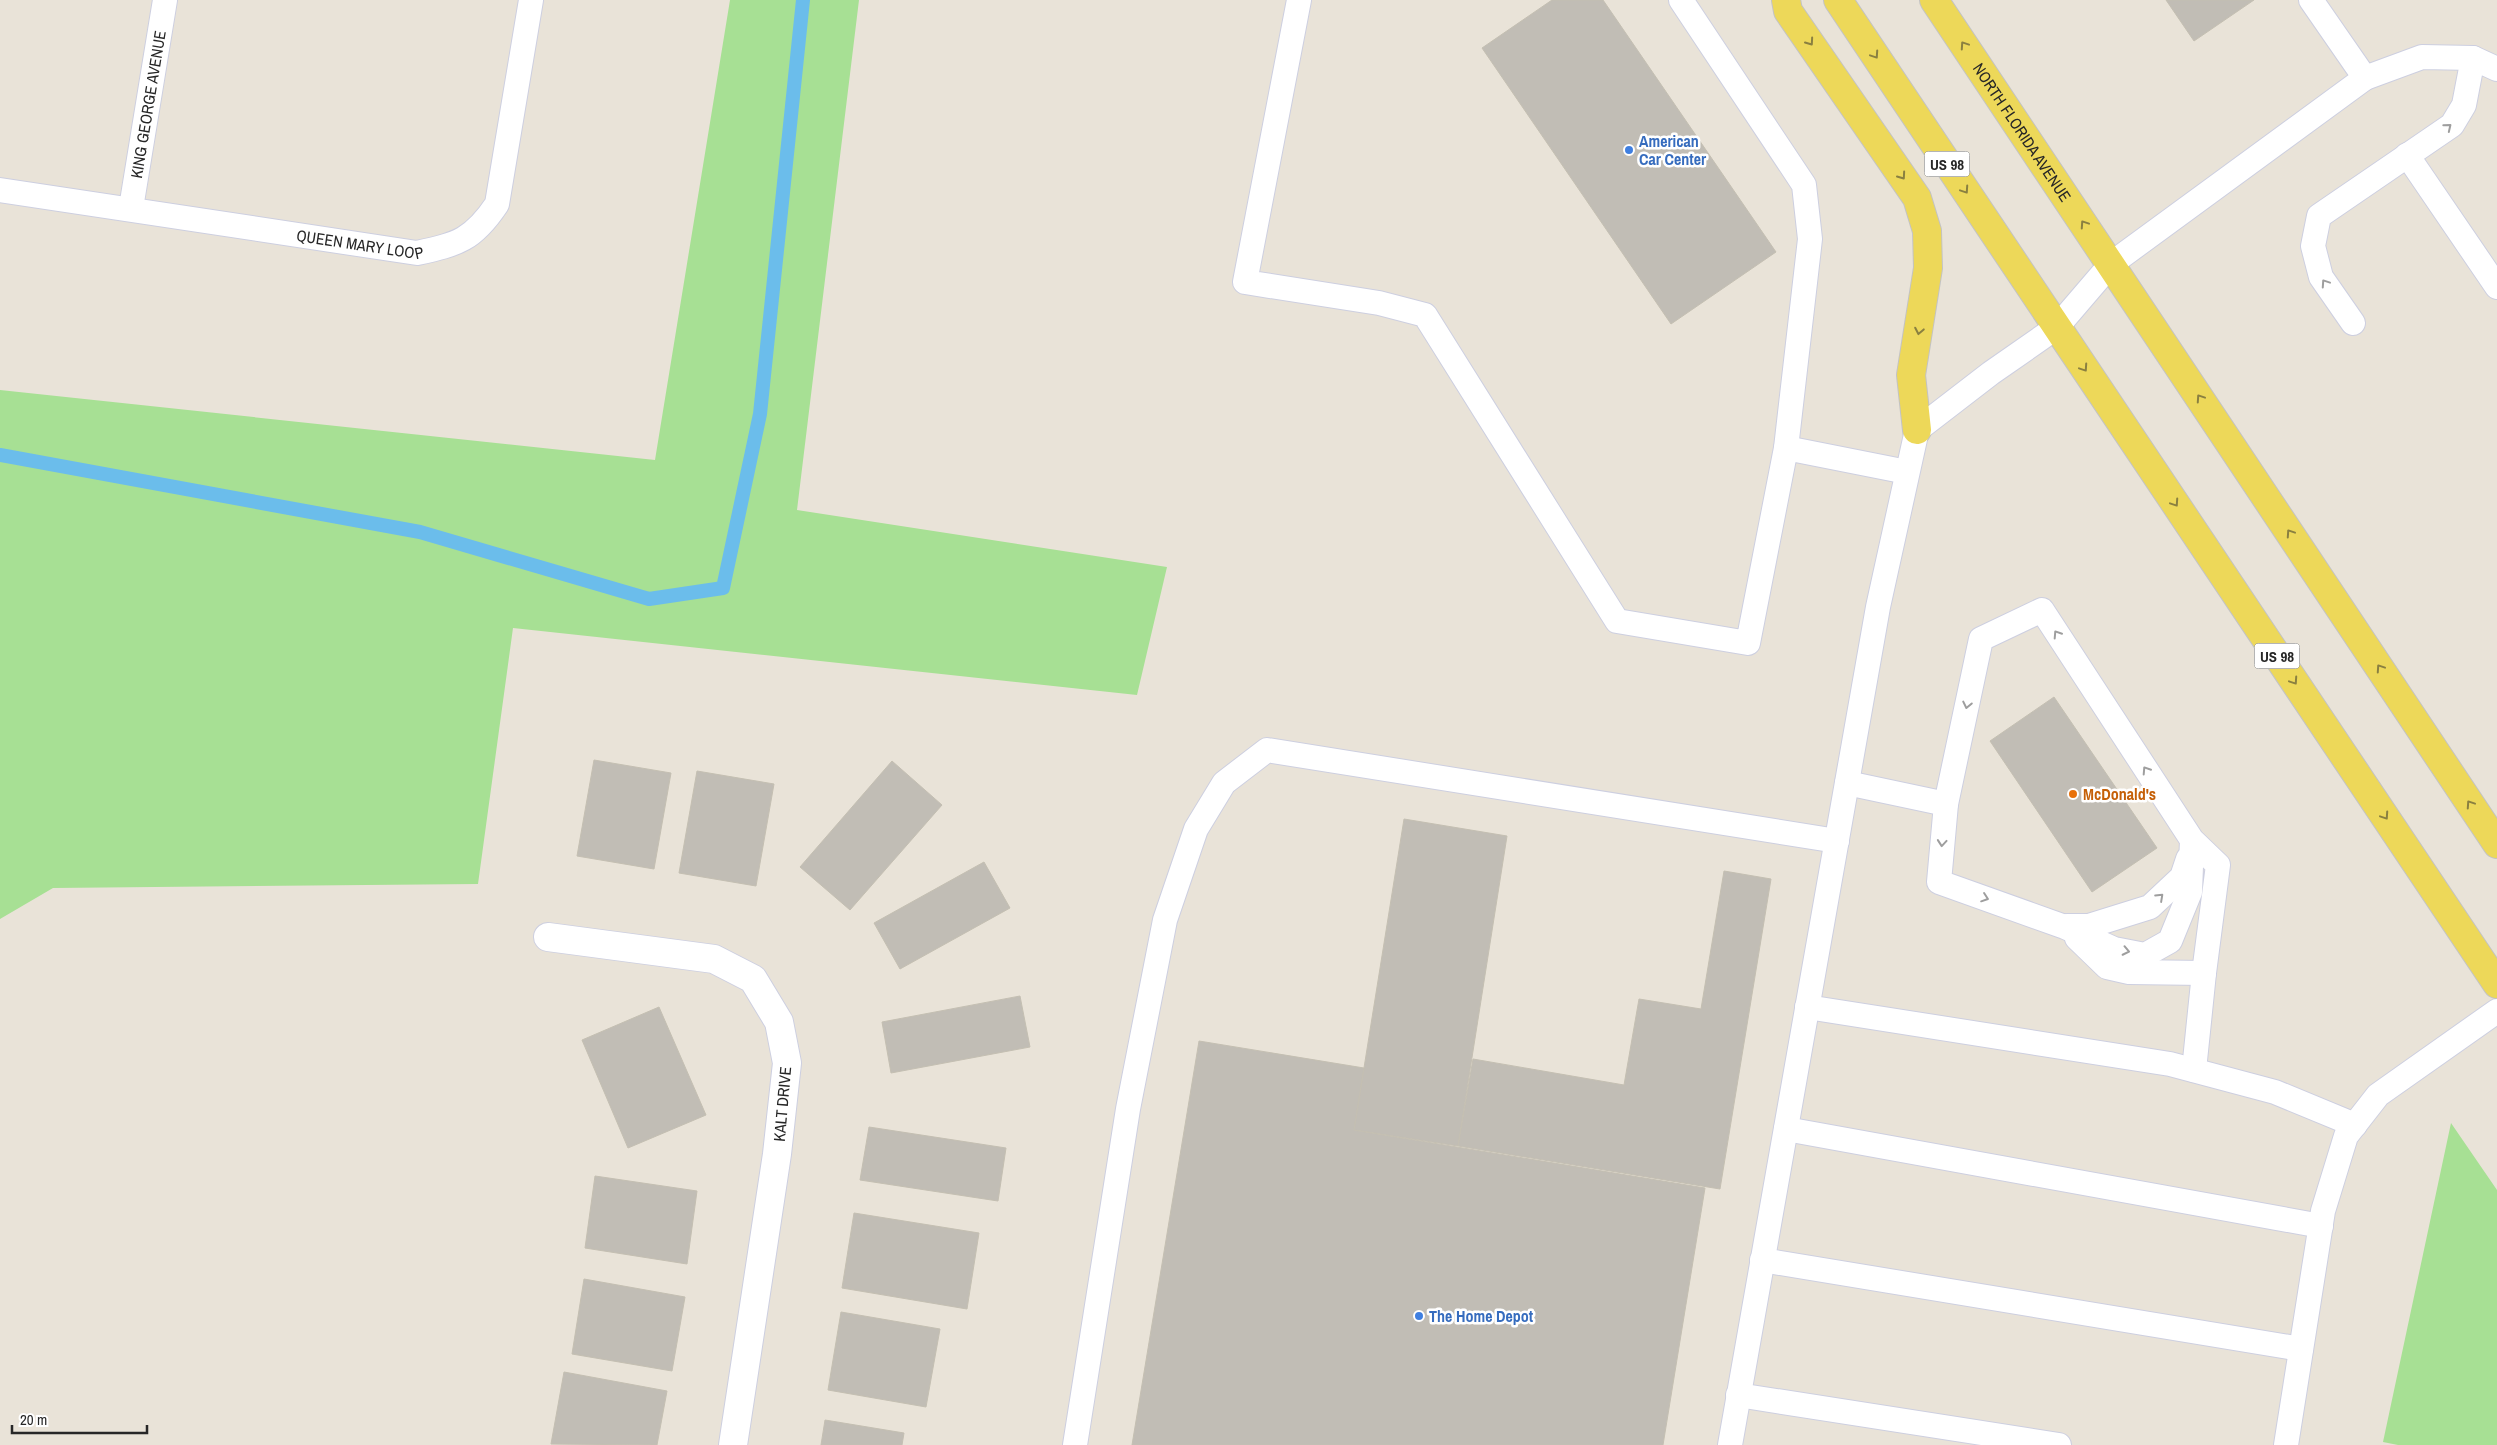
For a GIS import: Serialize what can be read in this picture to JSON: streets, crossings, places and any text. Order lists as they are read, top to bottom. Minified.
{"streets":{"main road":["NORTH FLORIDA AVENUE","US 98"],"street":["KALT DRIVE"],"lane":["KING GEORGE AVENUE","QUEEN MARY LOOP"]},"crossings":[["KING GEORGE AVENUE","QUEEN MARY LOOP"]],"places":["American Car Center","McDonald's","The Home Depot"],"scale_bar":"20 m"}
